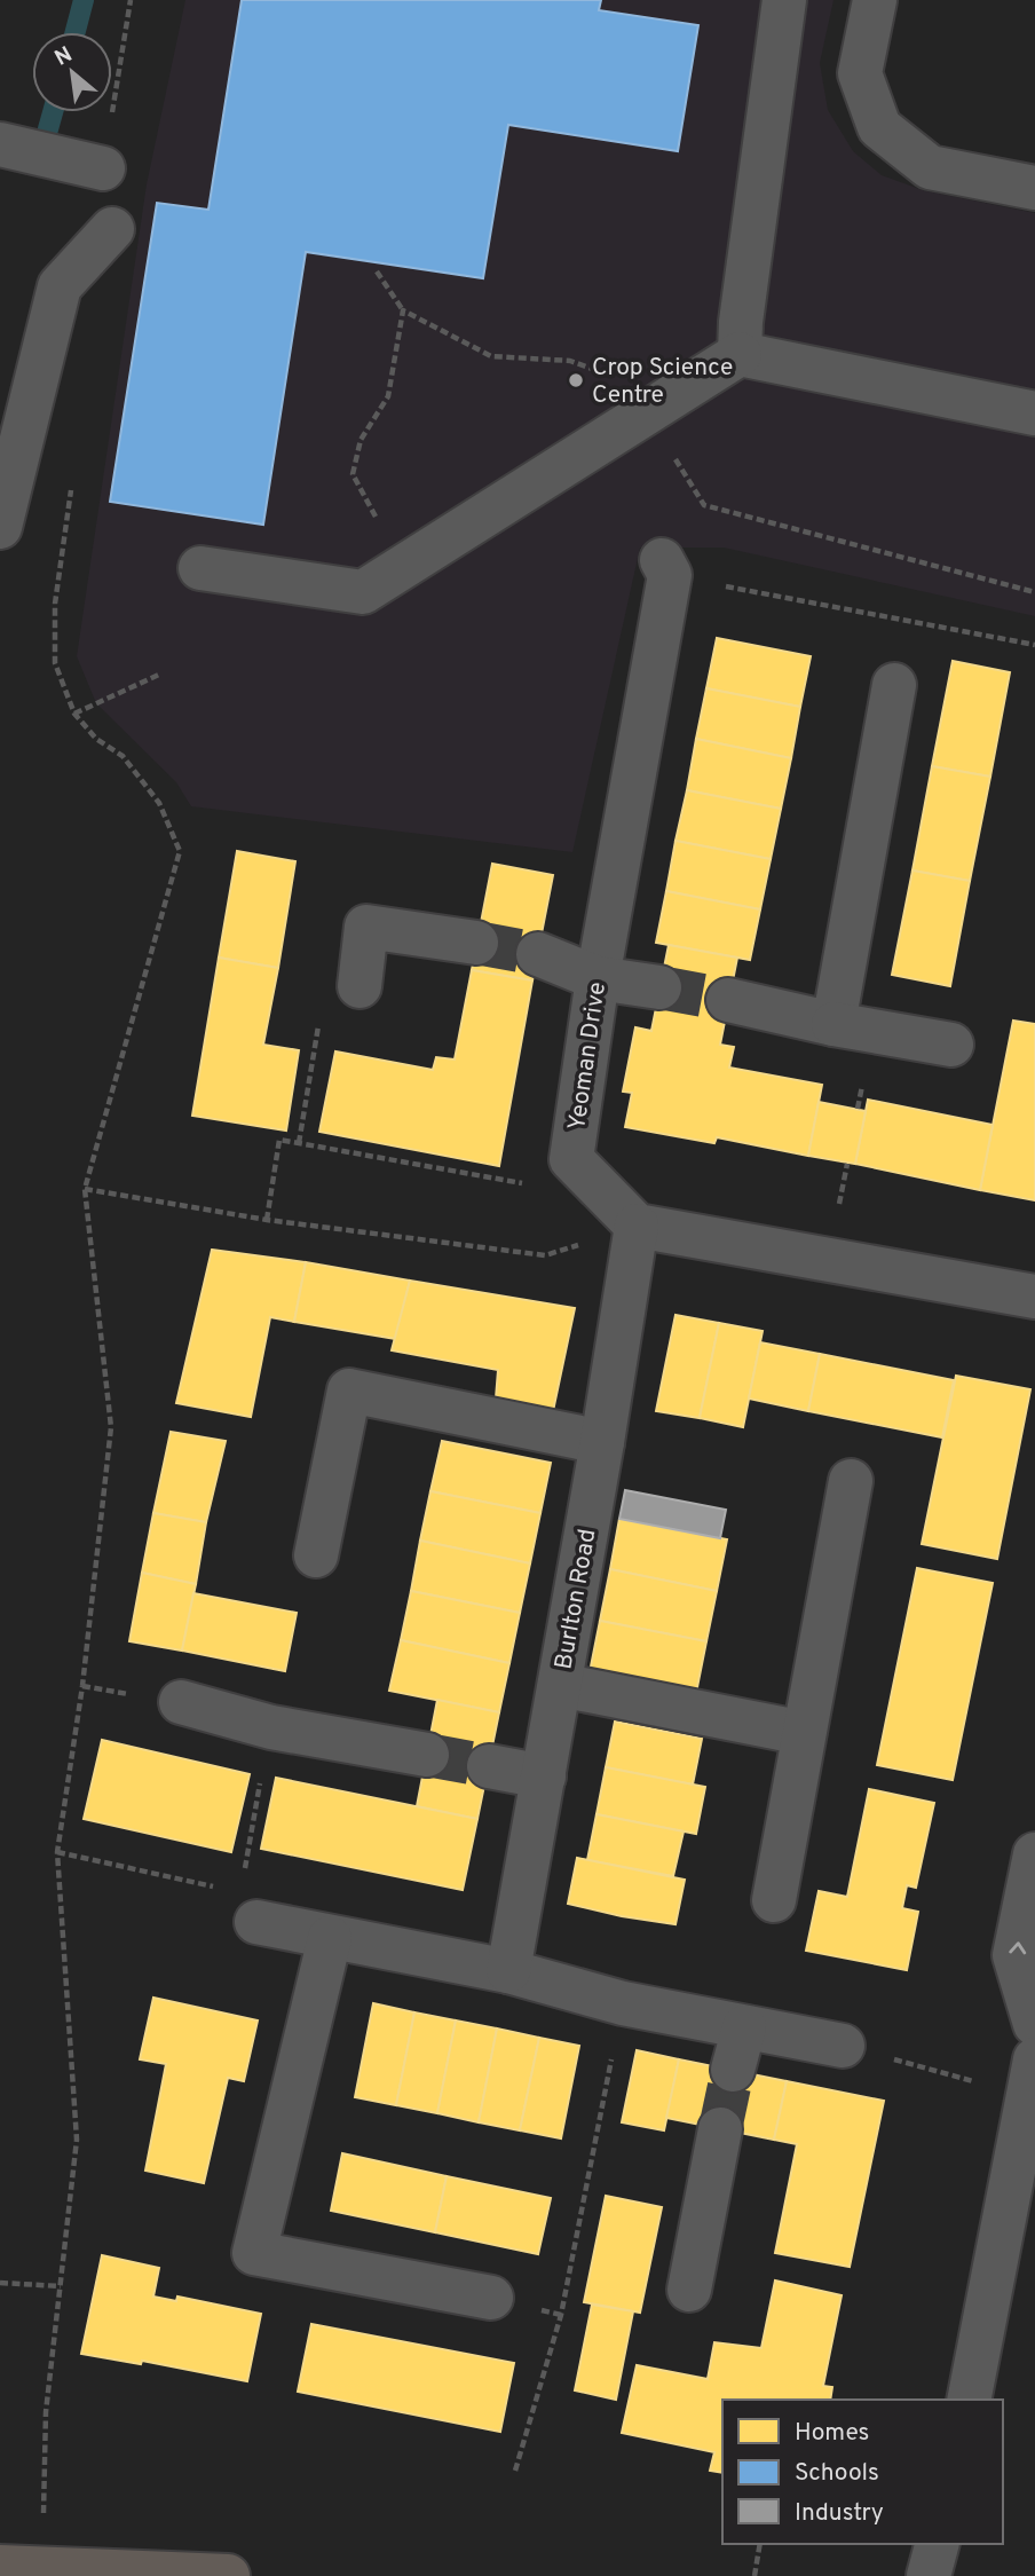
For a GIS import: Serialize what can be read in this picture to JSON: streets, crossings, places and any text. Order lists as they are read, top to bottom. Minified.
{"streets":{"street":["Yeoman Drive","Burlton Road"]},"crossings":[["Yeoman Drive","Burlton Road"]],"places":["Crop Science Centre"],"legend":["Homes","Schools","Industry"],"north":"top left"}
